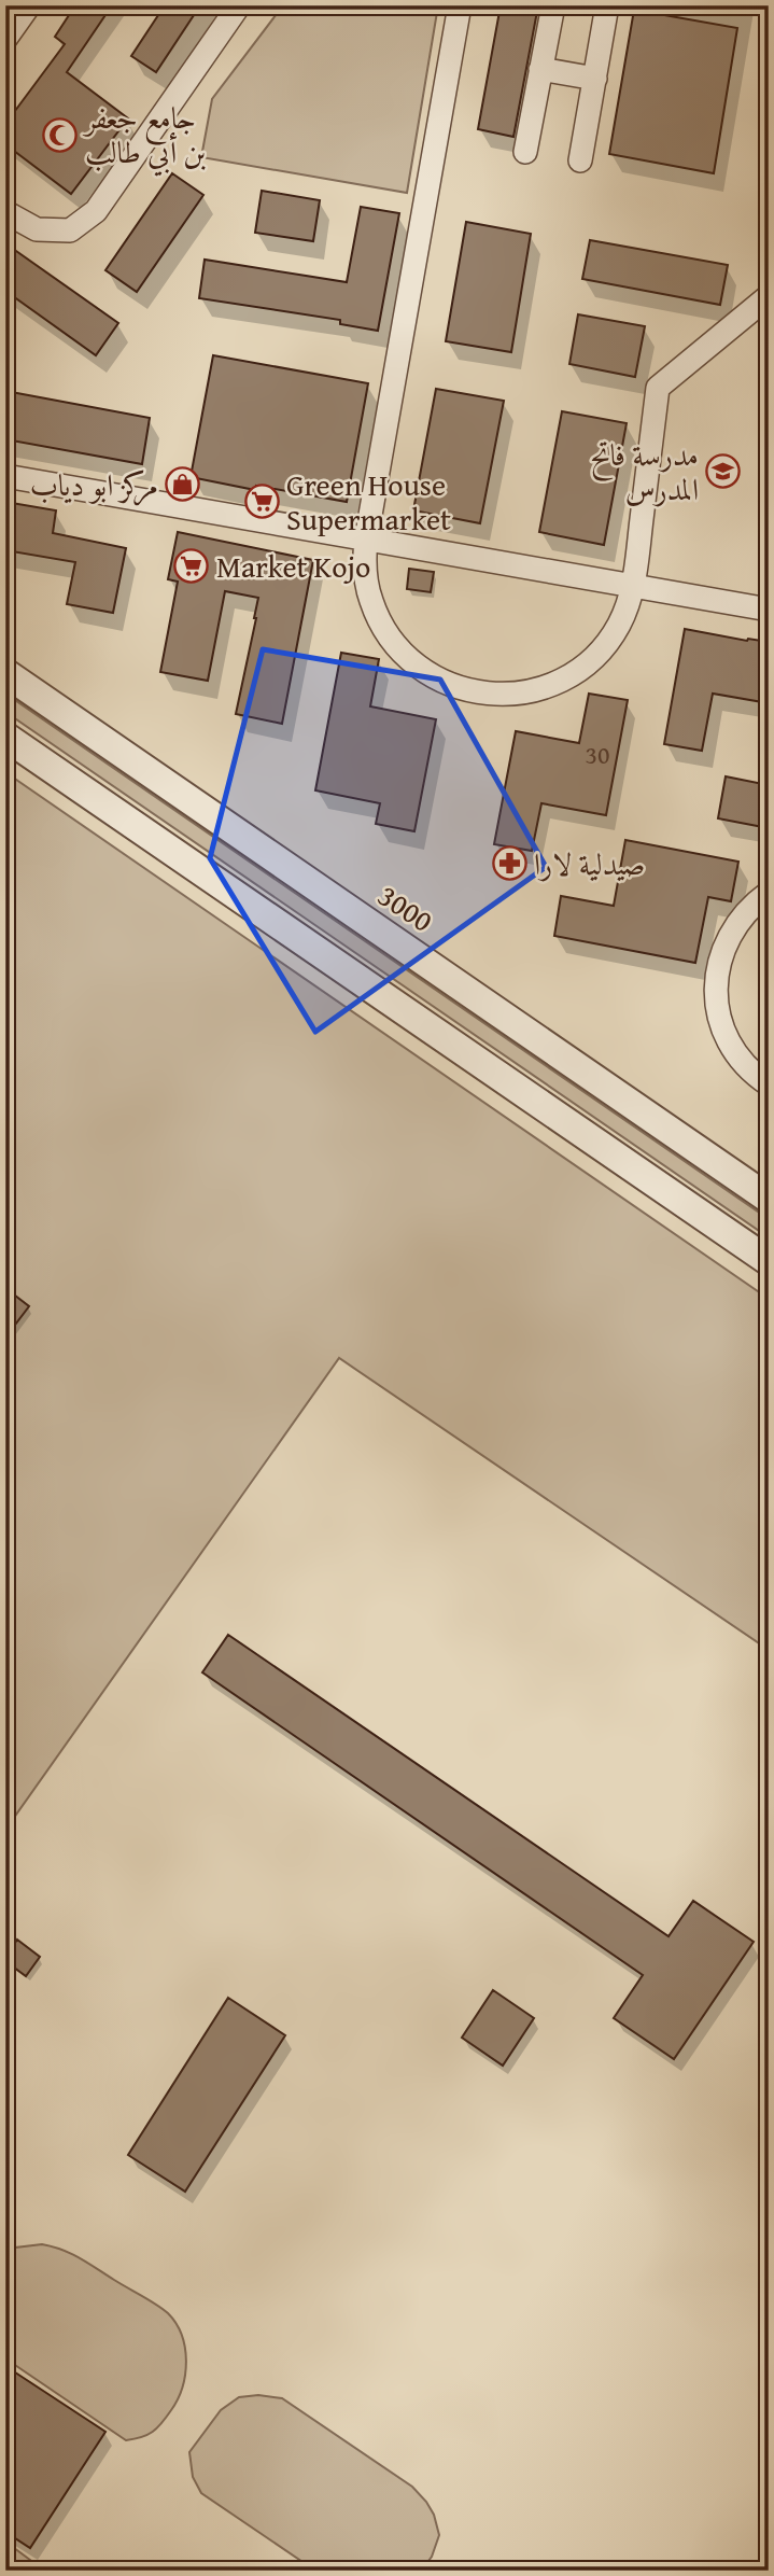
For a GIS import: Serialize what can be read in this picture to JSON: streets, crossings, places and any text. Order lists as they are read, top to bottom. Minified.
{"streets":{"street":["3000"]},"places":{"mosque":["جامع جعفر بن أبي طالب"],"school or university":["مدرسة فاتح المدرس"],"shop":["مركز ابو دياب"],"supermarket":["Green House Supermarket","Market Kojo"],"pharmacy":["صيدلية لارا"]},"house_numbers":["30"]}
